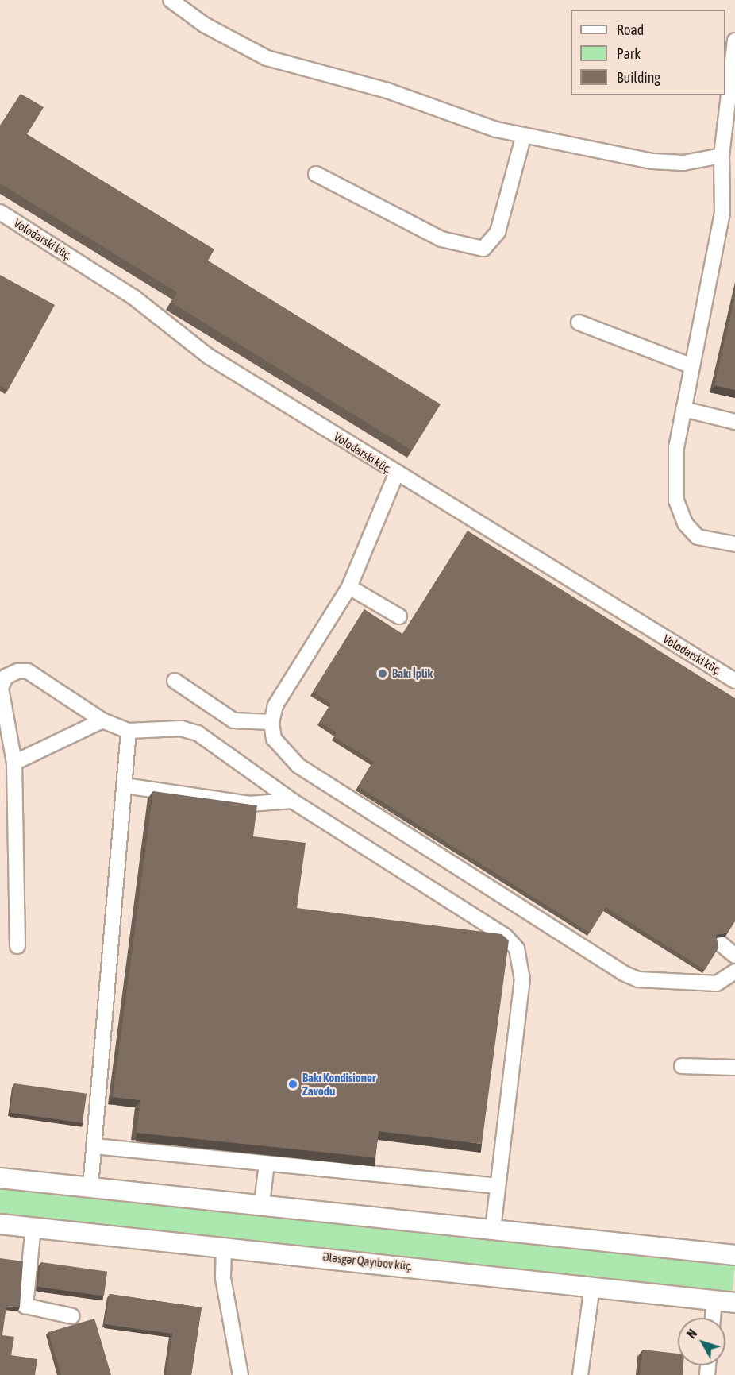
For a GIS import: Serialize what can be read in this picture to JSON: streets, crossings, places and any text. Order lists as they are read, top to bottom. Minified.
{"streets":{"main road":["Ələsgər Qayıbov küç."],"street":["Volodarski küç."]},"places":["Bakı İplik","Bakı Kondisioner Zavodu"],"legend":["Road","Park","Building"],"north":"top left"}
